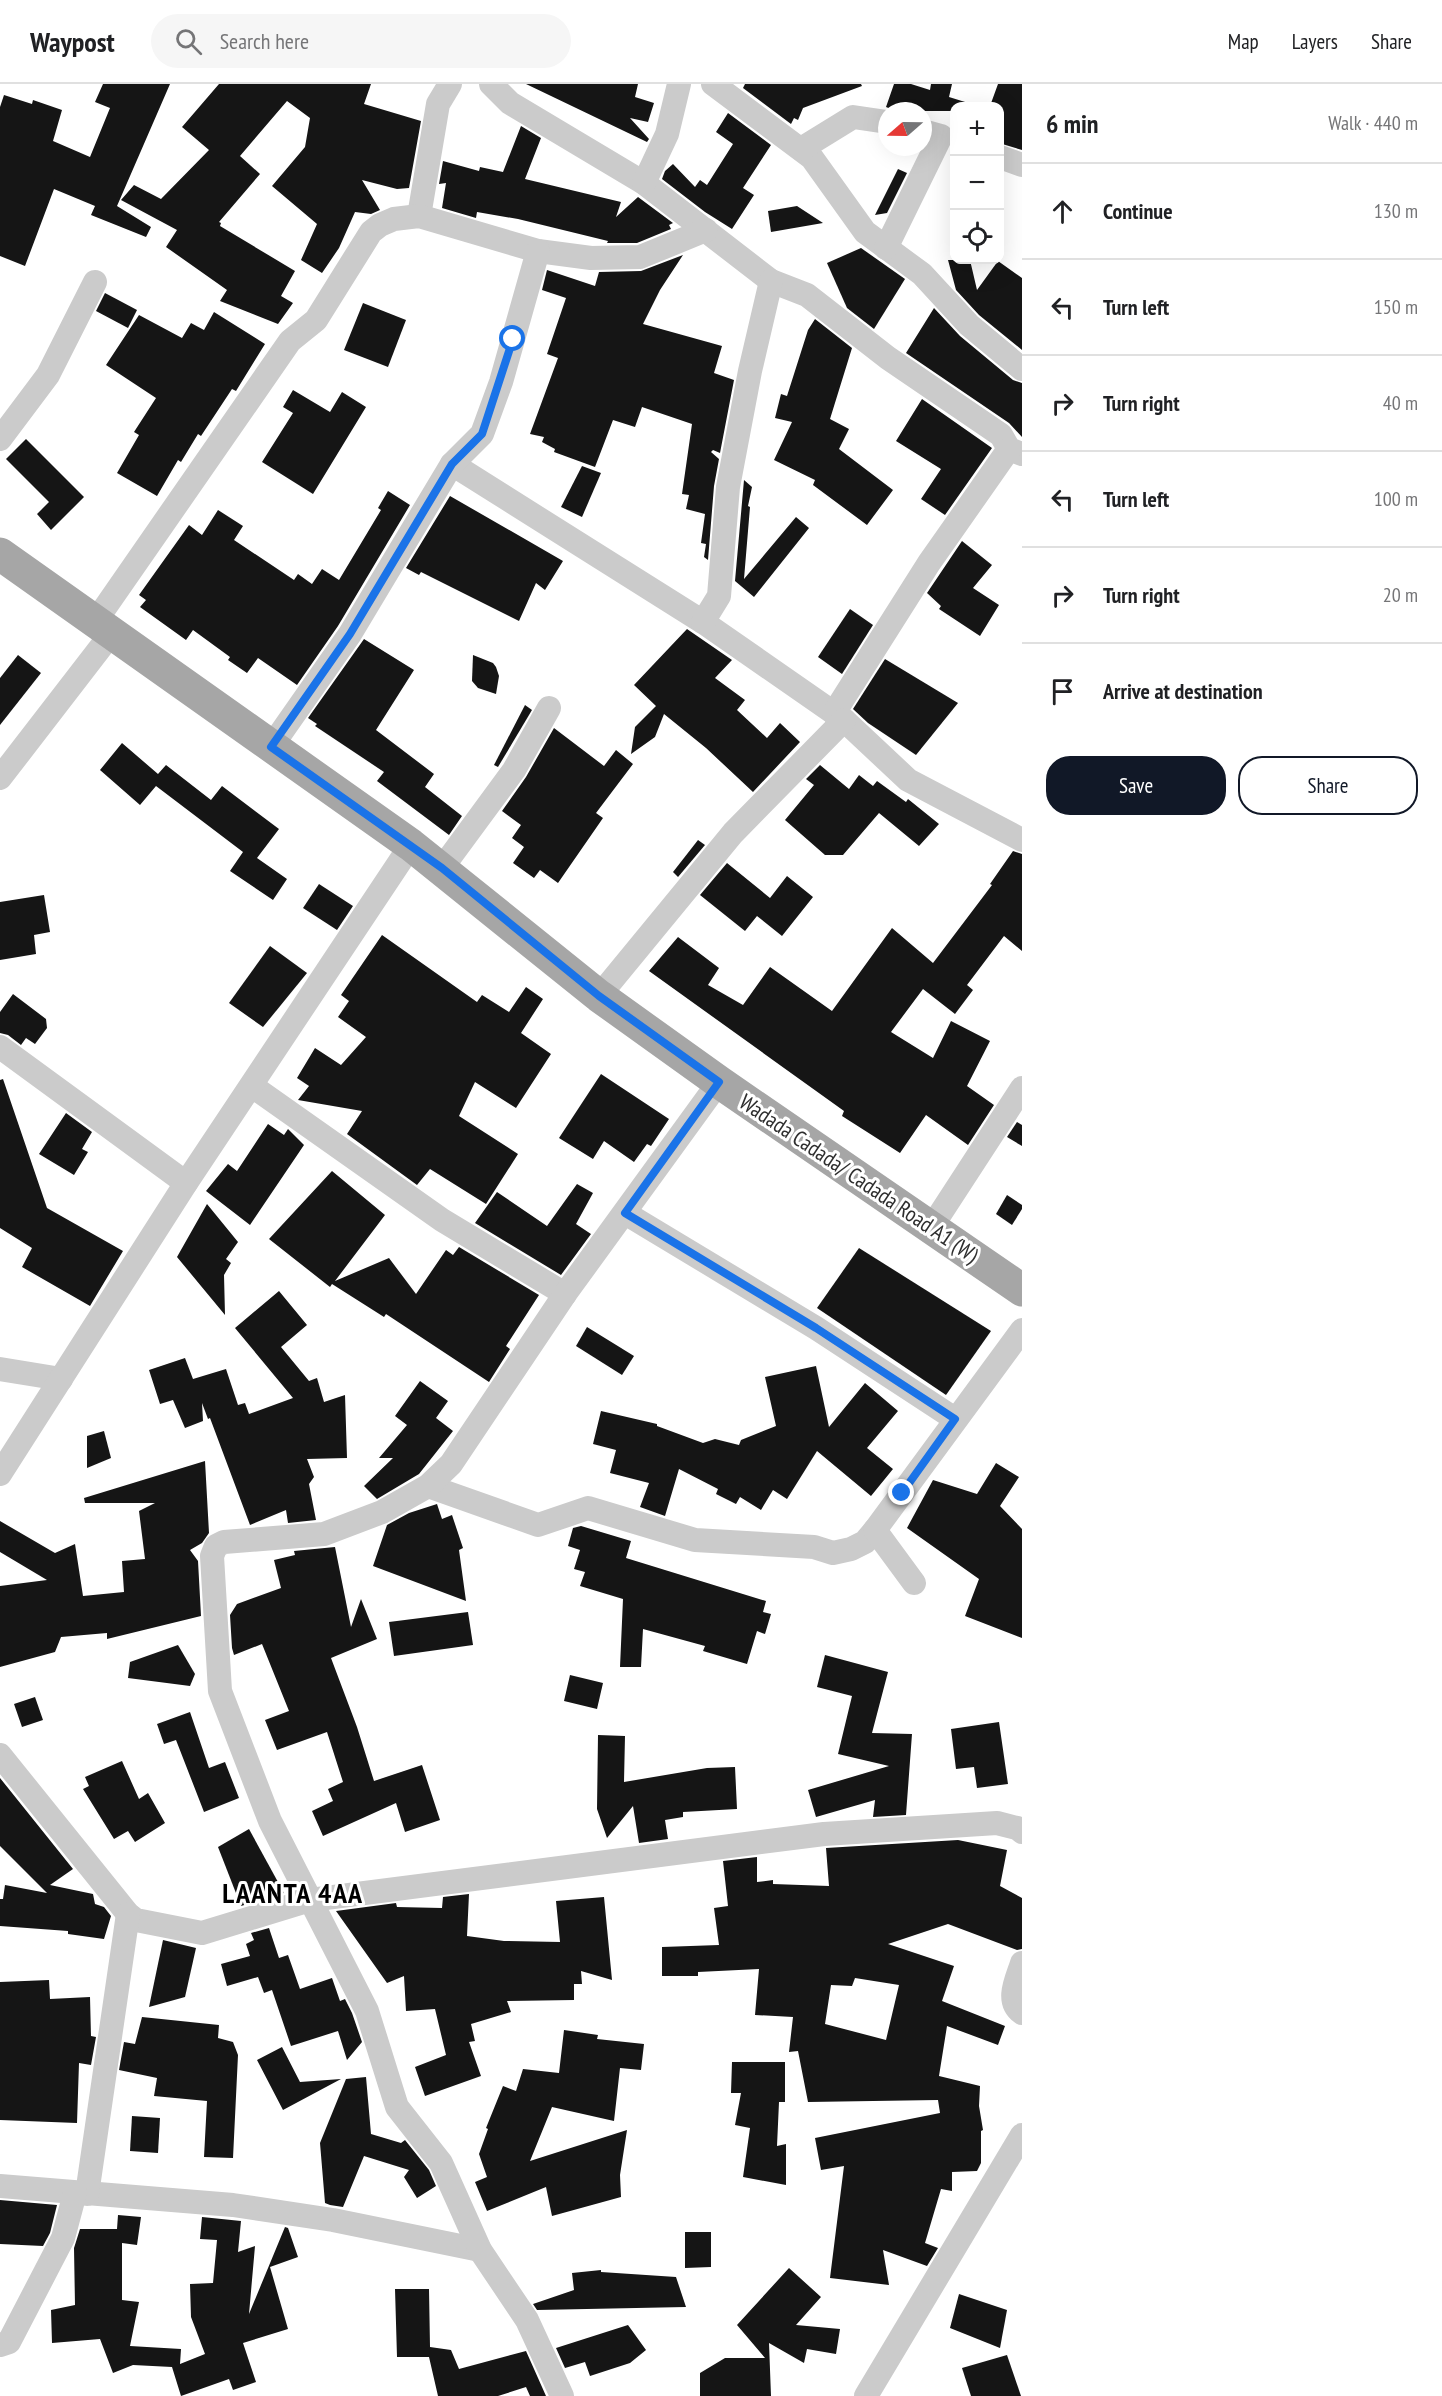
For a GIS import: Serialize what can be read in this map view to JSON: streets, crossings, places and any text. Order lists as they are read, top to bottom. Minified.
{"streets":{"main road":["Wadada Cadada/ Cadada Road A1 (W)"]},"districts":["LAANTA 4AA"],"north":"left","page":{"header":"Waypost","search":"Search here","nav":["Map","Layers","Share"],"heading":["6 min","Walk · 440 m"],"map_buttons":["+","−"],"list":[["Continue","130 m"],["Turn left","150 m"],["Turn right","40 m"],["Turn left","100 m"],["Turn right","20 m"],"Arrive at destination"],"buttons":["Save","Share"]}}
